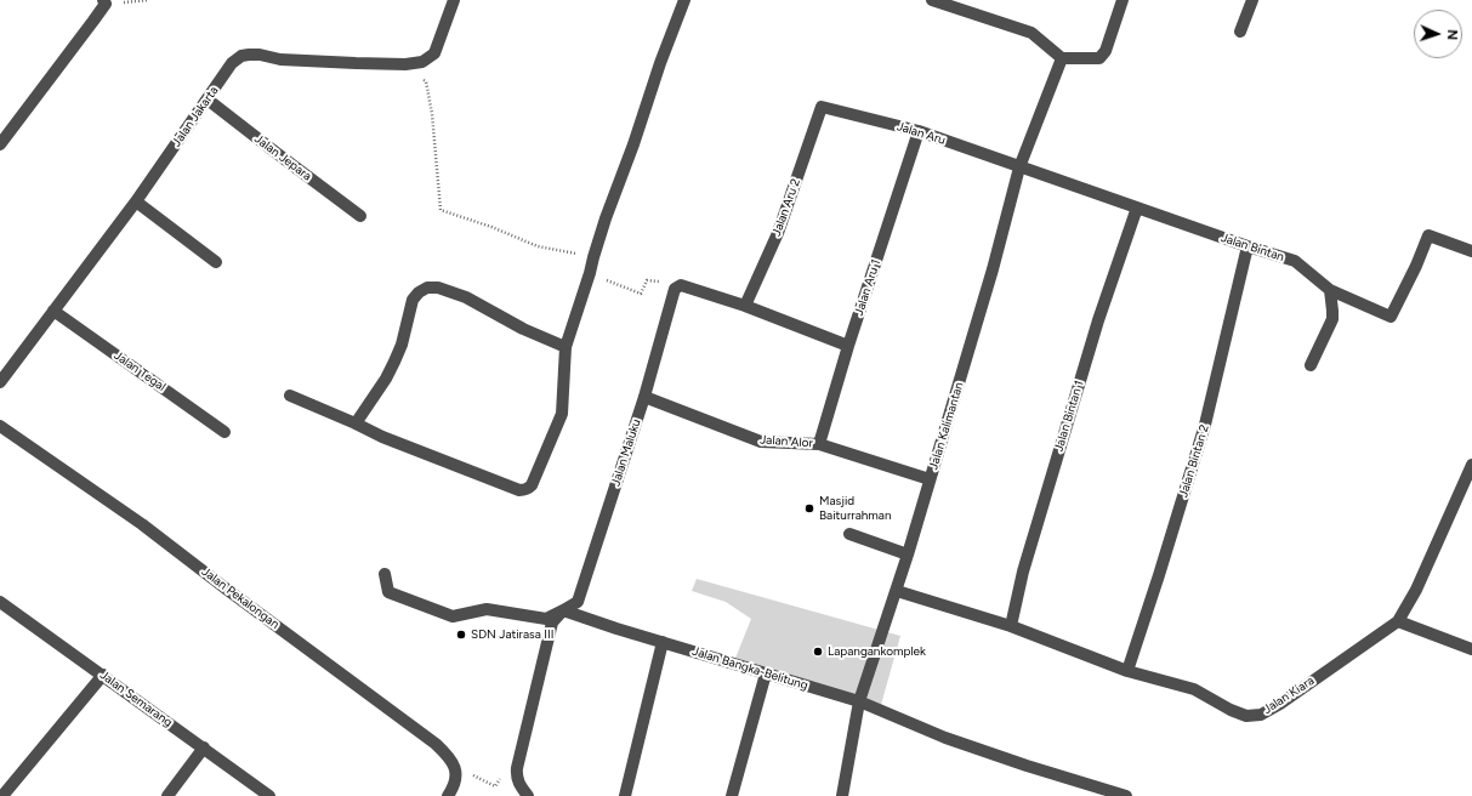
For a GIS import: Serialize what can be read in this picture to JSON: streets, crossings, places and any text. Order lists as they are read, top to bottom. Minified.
{"streets":{"street":["Jalan Jakarta","Jalan Aru","Jalan Jepara","Jalan Aru 2","Jalan Bintan","Jalan Aru 1","Jalan Tegal","Jalan Bintan 1","Jalan Kalimantan","Jalan Alor","Jalan Maluku","Jalan Bintan 2","Jalan Pekalongan","Jalan Bangka-Belitung","Jalan Kiara","Jalan Semarang"]},"crossings":[["Jalan Jakarta","Jalan Jepara"],["Jalan Jakarta","Jalan Tegal"],["Jalan Aru","Jalan Aru 2"],["Jalan Aru","Jalan Bintan"],["Jalan Aru","Jalan Aru 1"],["Jalan Aru","Jalan Kalimantan"],["Jalan Bintan","Jalan Bintan 1"],["Jalan Bintan","Jalan Kalimantan"],["Jalan Bintan","Jalan Bintan 2"],["Jalan Aru 1","Jalan Alor"],["Jalan Bintan 1","Jalan Kiara"],["Jalan Kalimantan","Jalan Alor"],["Jalan Kalimantan","Jalan Bangka-Belitung"],["Jalan Kalimantan","Jalan Kiara"],["Jalan Alor","Jalan Maluku"],["Jalan Maluku","Jalan Bangka-Belitung"],["Jalan Bintan 2","Jalan Kiara"]],"places":["Masjid Baiturrahman","SDN Jatirasa III","Lapangankomplek"],"north":"right"}
